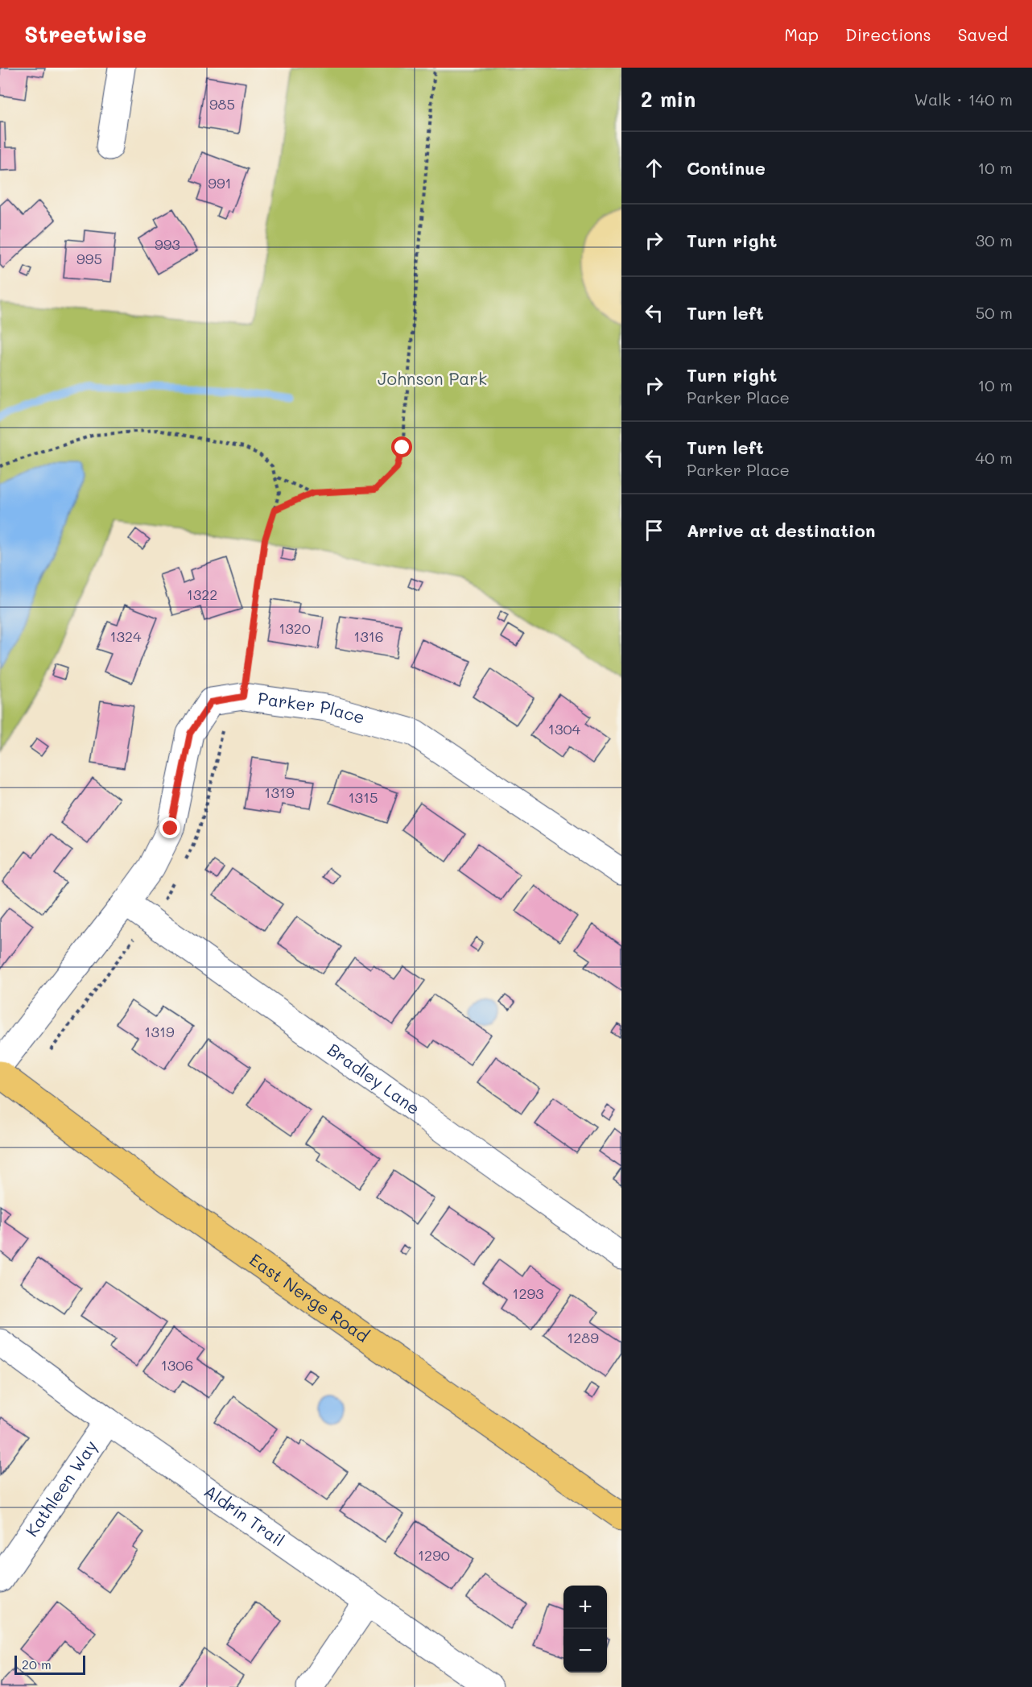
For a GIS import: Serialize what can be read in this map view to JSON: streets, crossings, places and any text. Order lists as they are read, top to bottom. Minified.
{"streets":{"main road":["East Nerge Road"],"street":["Parker Place","Bradley Lane","Kathleen Way","Aldrin Trail"]},"crossings":[["Parker Place","Bradley Lane"],["Kathleen Way","Aldrin Trail"]],"parks":["Johnson Park"],"house_numbers":["985","991","993","995","1322","1320","1324","1316","1304","1319","1315","1319","1293","1289","1306","1290"],"scale_bar":"20 m","page":{"header":"Streetwise","nav":["Map","Directions","Saved"],"heading":["2 min","Walk · 140 m"],"list":[["Continue","10 m"],["Turn right","30 m"],["Turn left","50 m"],["Turn right","Parker Place","10 m"],["Turn left","Parker Place","40 m"],"Arrive at destination"],"map_buttons":["+","−"],"scale":"20 m"}}
